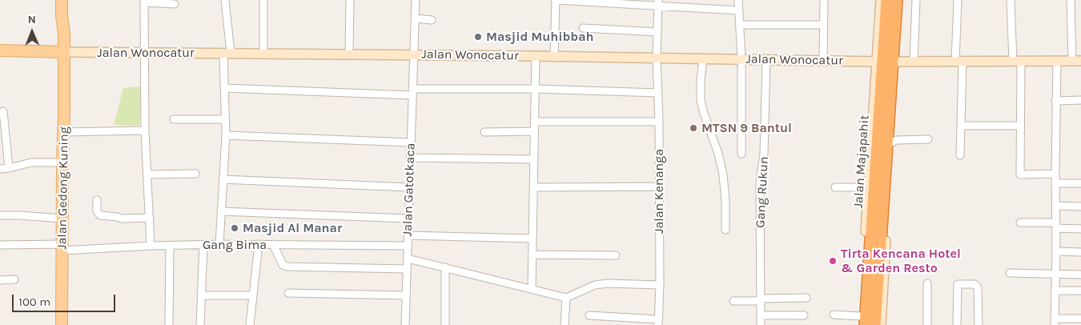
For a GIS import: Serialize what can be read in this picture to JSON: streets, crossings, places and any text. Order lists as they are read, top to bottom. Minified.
{"streets":{"highway":["Jalan Majapahit"],"main road":["Jalan Gedong Kuning"],"street":["Jalan Wonocatur","Jalan Gatotkaca","Jalan Kenanga","Gang Rukun","Gang Bima"]},"crossings":[["Jalan Wonocatur","Jalan Gedong Kuning"],["Jalan Wonocatur","Jalan Gatotkaca"],["Jalan Wonocatur","Jalan Kenanga"],["Jalan Wonocatur","Gang Rukun"],["Jalan Gedong Kuning","Gang Bima"],["Jalan Gatotkaca","Gang Bima"]],"places":["Masjid Muhibbah","MTSN 9 Bantul","Masjid Al Manar","Tirta Kencana Hotel & Garden Resto"],"scale_bar":"100 m","north":"top"}
